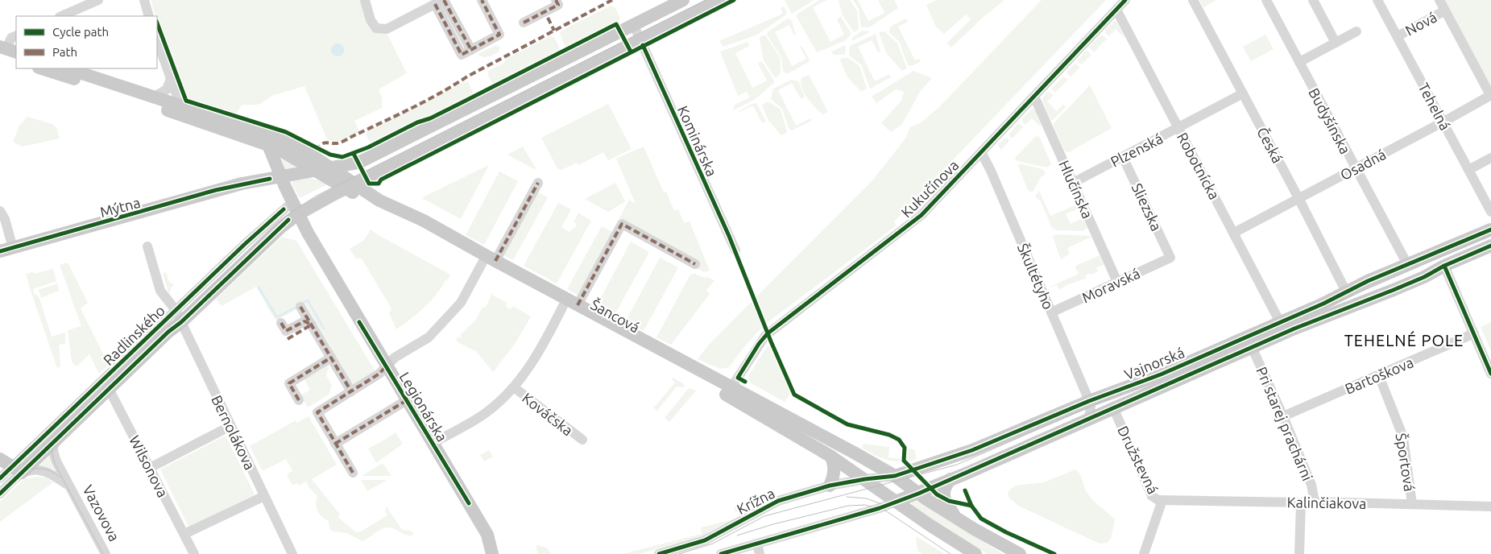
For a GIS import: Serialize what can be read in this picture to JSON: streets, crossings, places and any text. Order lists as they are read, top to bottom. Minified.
{"streets":{"main road":["Mýtna","Šancová","Radlinského","Vajnorská","Legionárska"],"street":["Nová","Tehelná","Budyšínska","Kominárska","Česká","Plzenská","Osadná","Robotnícka","Kukučínova","Hlučínska","Sliezska","Škultétyho","Moravská","Bartoškova","Kováčska","Pri starej prachárni","Bernolákova","Družstevná","Športová","Wilsonova","Krížna","Kalinčiakova","Vazovova"]},"crossings":[["Nová","Tehelná"],["Tehelná","Osadná"],["Budyšínska","Osadná"],["Budyšínska","Vajnorská"],["Kominárska","Mýtna"],["Česká","Plzenská"],["Česká","Osadná"],["Česká","Vajnorská"],["Plzenská","Robotnícka"],["Plzenská","Hlučínska"],["Plzenská","Sliezska"],["Osadná","Robotnícka"],["Robotnícka","Kukučínova"],["Robotnícka","Vajnorská"],["Kukučínova","Hlučínska"],["Kukučínova","Škultétyho"],["Kukučínova","Šancová"],["Hlučínska","Moravská"],["Mýtna","Legionárska"],["Sliezska","Moravská"],["Škultétyho","Moravská"],["Škultétyho","Vajnorská"],["Šancová","Vajnorská"],["Šancová","Krížna"],["Radlinského","Legionárska"],["Radlinského","Bernolákova"],["Radlinského","Wilsonova"],["Radlinského","Vazovova"],["Vajnorská","Pri starej prachárni"],["Vajnorská","Družstevná"],["Vajnorská","Krížna"],["Bartoškova","Pri starej prachárni"],["Bartoškova","Športová"],["Pri starej prachárni","Kalinčiakova"],["Družstevná","Kalinčiakova"],["Športová","Kalinčiakova"]],"districts":["TEHELNÉ POLE"],"legend":["Cycle path","Path"]}
